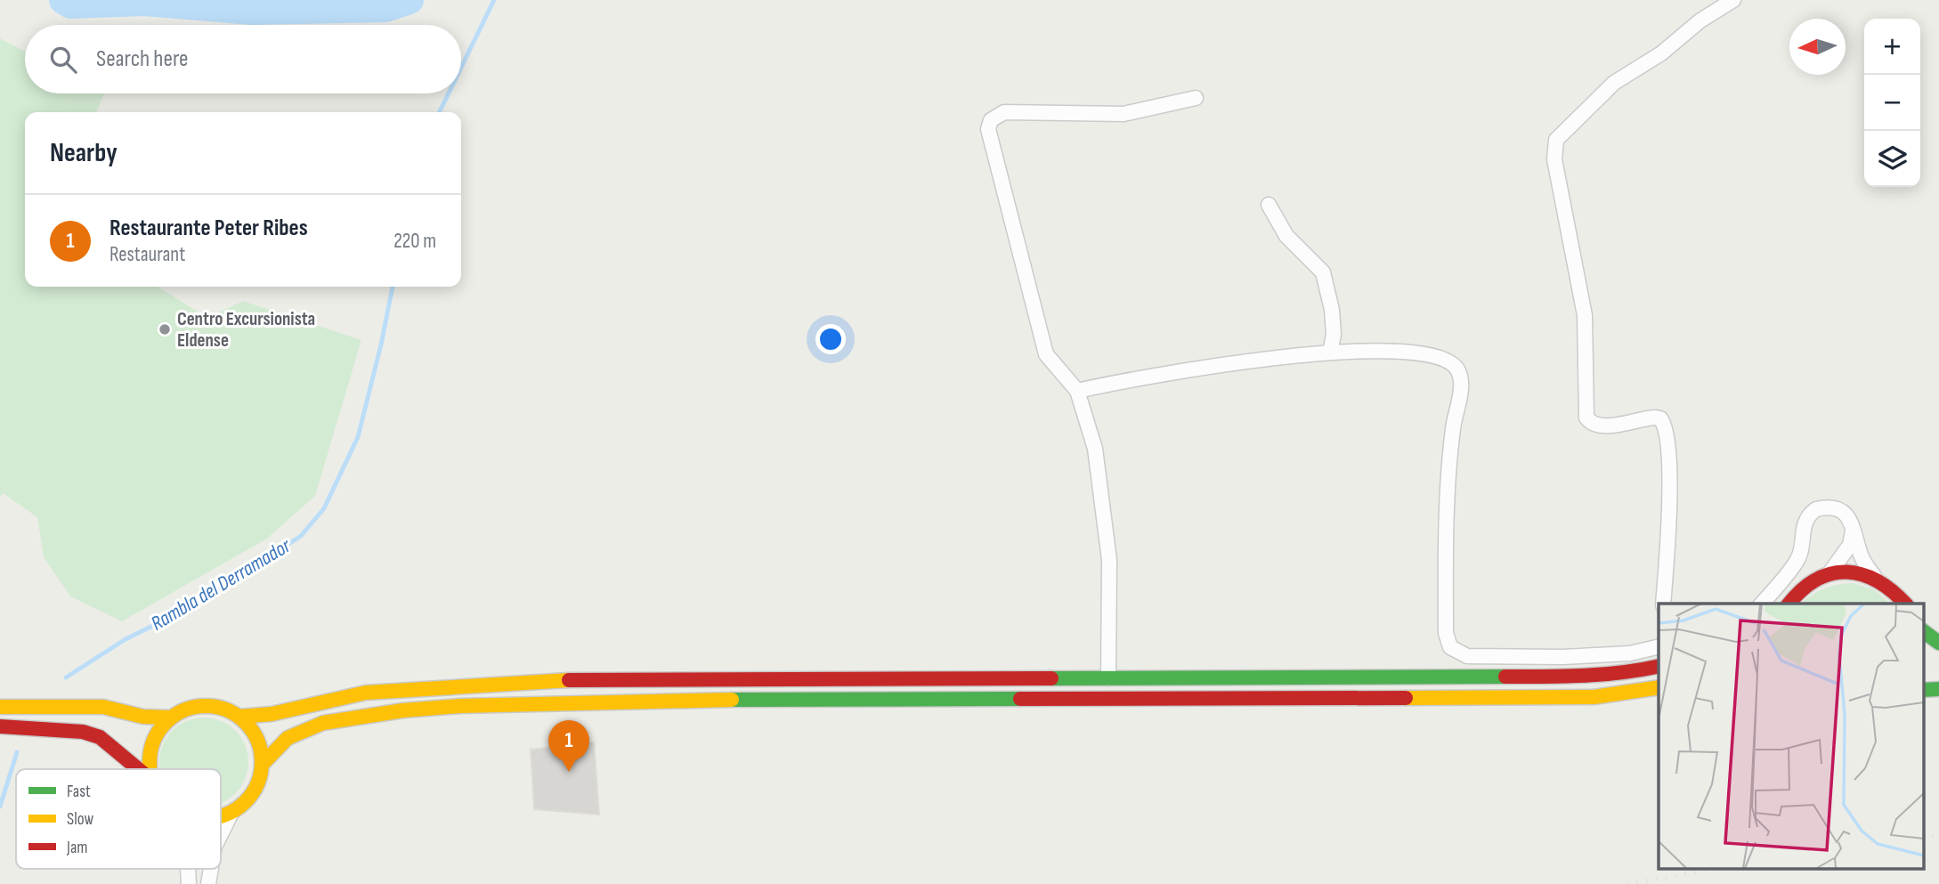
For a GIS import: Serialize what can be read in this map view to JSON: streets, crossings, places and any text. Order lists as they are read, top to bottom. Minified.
{"water":["Rambla del Derramador"],"places":["Centro Excursionista Eldense"],"legend":["Fast","Slow","Jam"],"north":"left","page":{"map_buttons":["+","−"],"search":"Search here","heading":"Nearby","list":[{"mark":"1","name":"Restaurante Peter Ribes","note":"Restaurant","value":"220 m"}],"pins":"1"}}
